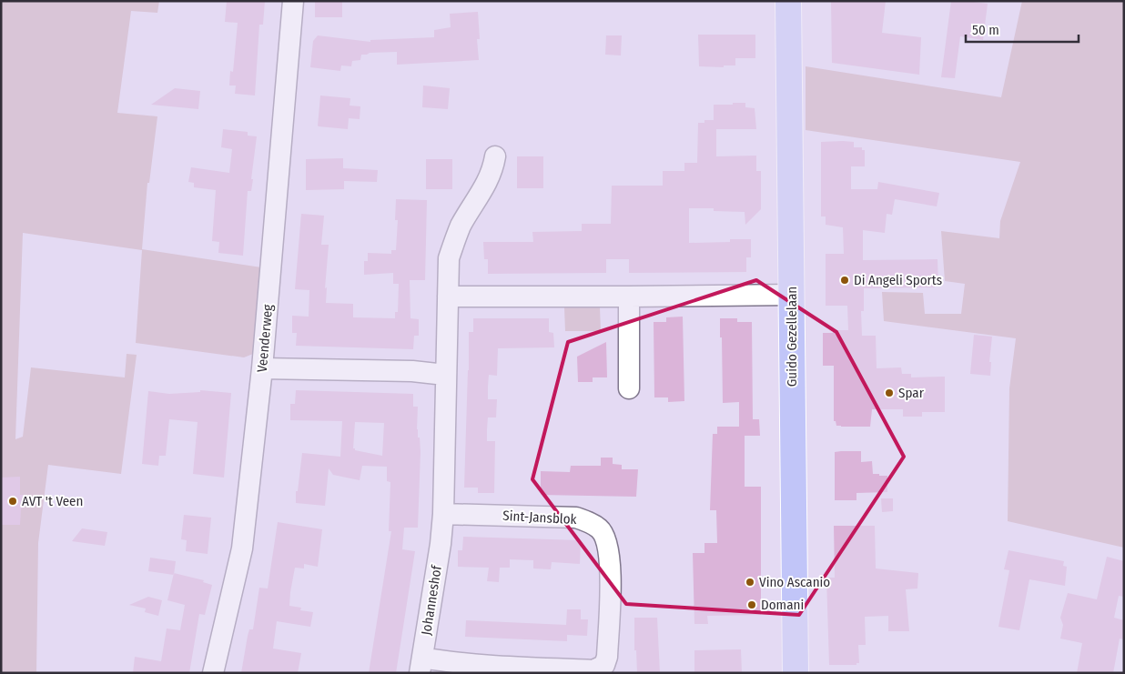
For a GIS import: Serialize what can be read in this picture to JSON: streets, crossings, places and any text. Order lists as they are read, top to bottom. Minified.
{"streets":{"main road":["Guido Gezellelaan"],"street":["Veenderweg","Sint-Jansblok","Johanneshof"]},"crossings":[["Sint-Jansblok","Johanneshof"]],"places":["Di Angeli Sports","Spar","AVT 't Veen","Vino Ascanio","Domani"],"scale_bar":"50 m"}
